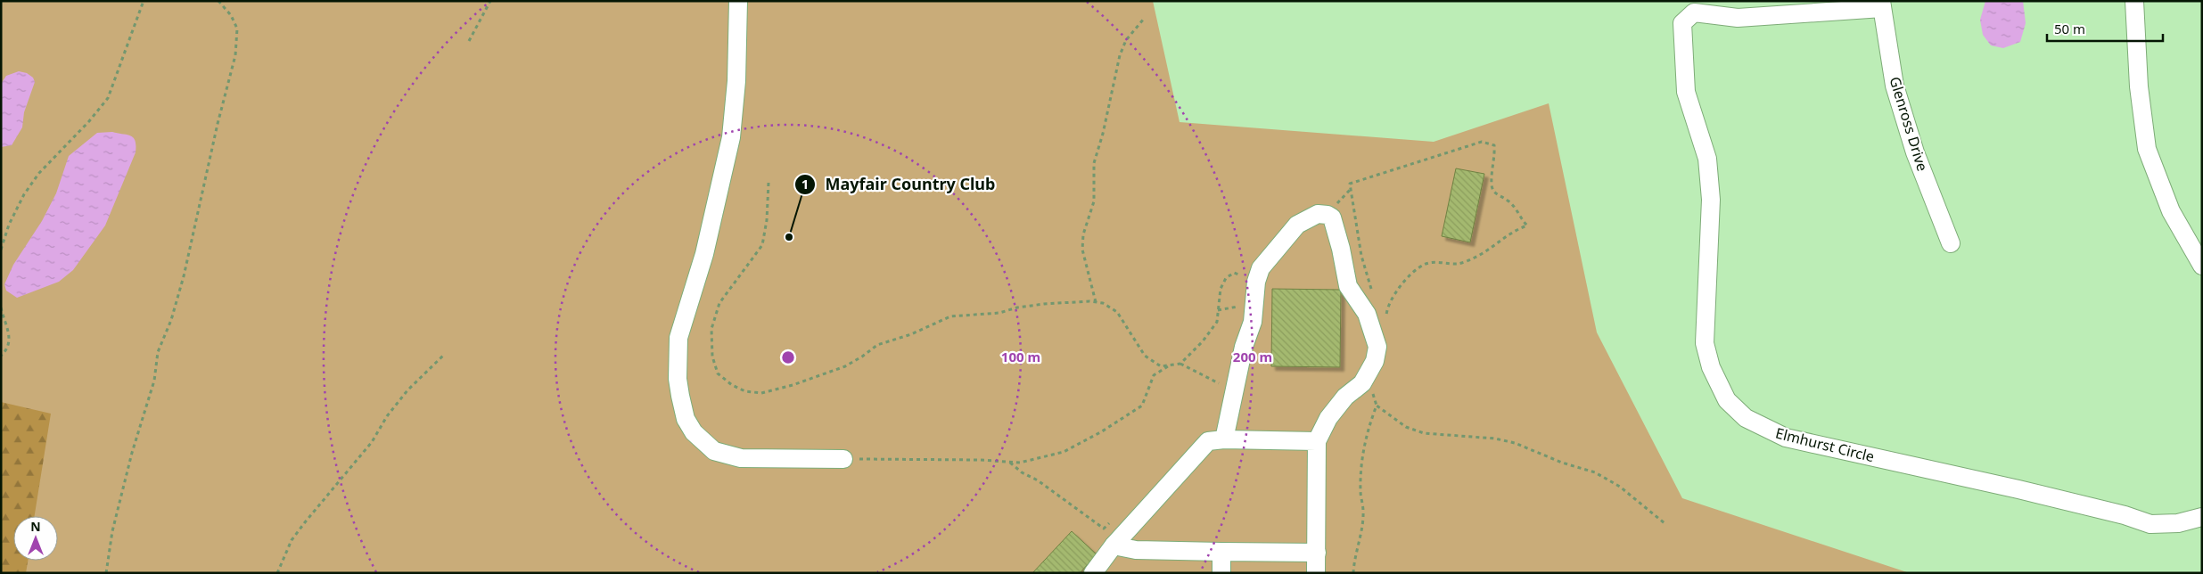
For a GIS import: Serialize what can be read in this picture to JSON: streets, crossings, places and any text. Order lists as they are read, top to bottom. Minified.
{"streets":{"street":["Glenross Drive","Elmhurst Circle"]},"crossings":[["Glenross Drive","Elmhurst Circle"]],"places":["Mayfair Country Club"],"scale_bar":"50 m","north":"top","rings":["100 m","200 m"]}
